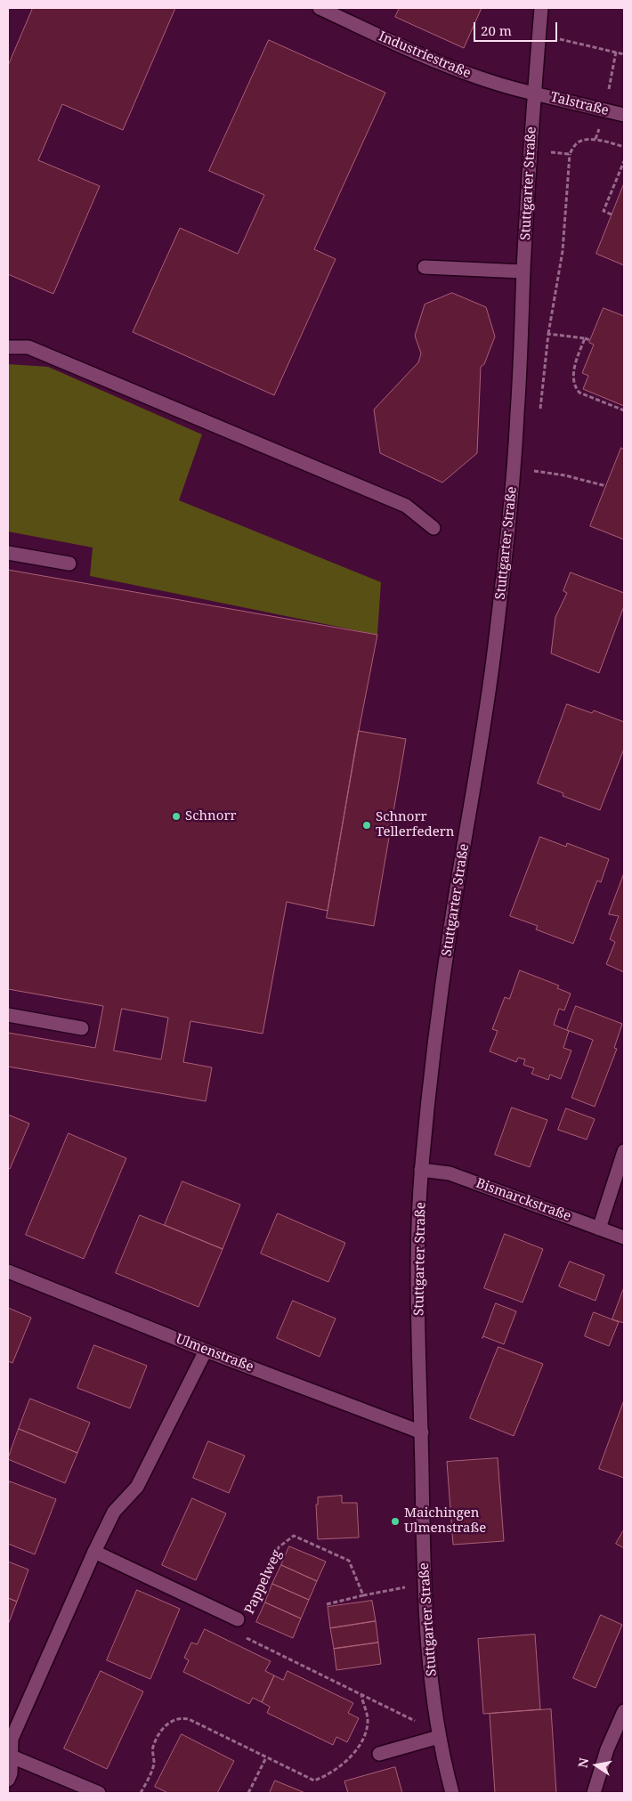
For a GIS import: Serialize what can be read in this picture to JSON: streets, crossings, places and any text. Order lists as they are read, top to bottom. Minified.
{"streets":{"street":["Industriestraße","Talstraße","Stuttgarter Straße","Bismarckstraße","Ulmenstraße","Pappelweg"]},"crossings":[["Industriestraße","Talstraße"],["Industriestraße","Stuttgarter Straße"],["Talstraße","Stuttgarter Straße"],["Stuttgarter Straße","Bismarckstraße"],["Stuttgarter Straße","Ulmenstraße"]],"places":["Schnorr","Schnorr Tellerfedern","Maichingen Ulmenstraße"],"scale_bar":"20 m","north":"left"}
